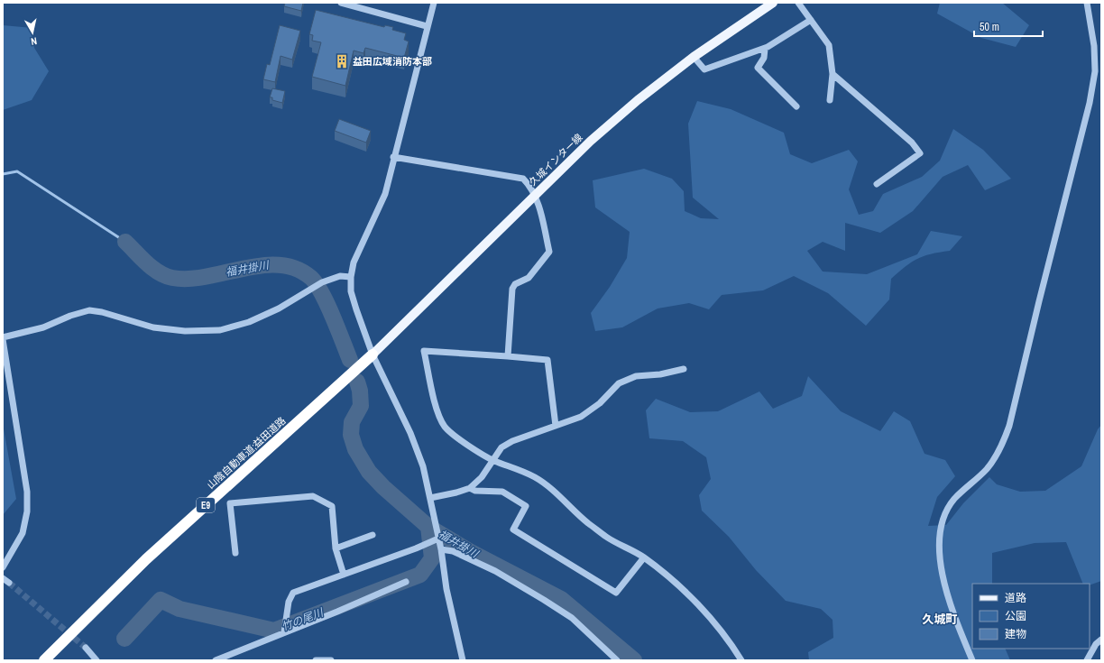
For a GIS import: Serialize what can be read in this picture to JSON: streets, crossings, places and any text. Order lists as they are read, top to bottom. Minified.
{"streets":{"highway":["山陰自動車道;益田道路","E9"],"main road":["久城インター線"]},"crossings":[["久城インター線","山陰自動車道;益田道路"]],"districts":["久城町"],"water":["福井掛川","竹の尾川"],"places":{"building":["益田広域消防本部"]},"legend":["道路","公園","建物"],"scale_bar":"50 m","north":"bottom"}
